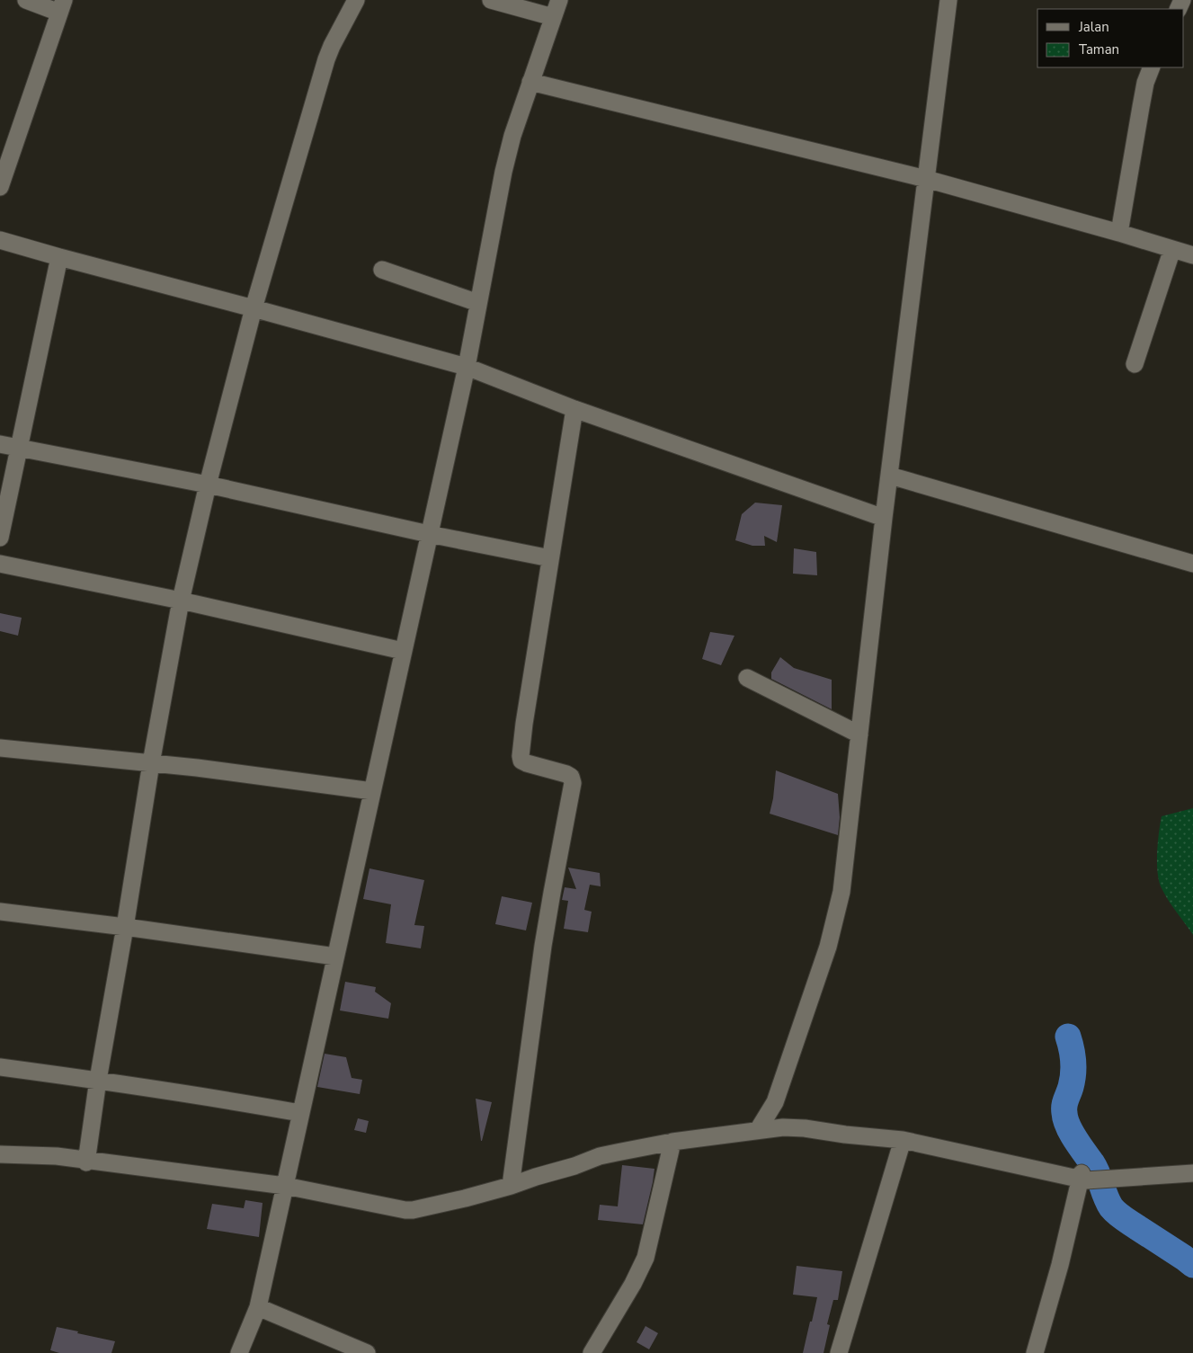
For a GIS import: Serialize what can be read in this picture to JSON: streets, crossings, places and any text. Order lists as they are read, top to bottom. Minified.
{"legend":["Jalan","Taman"]}
